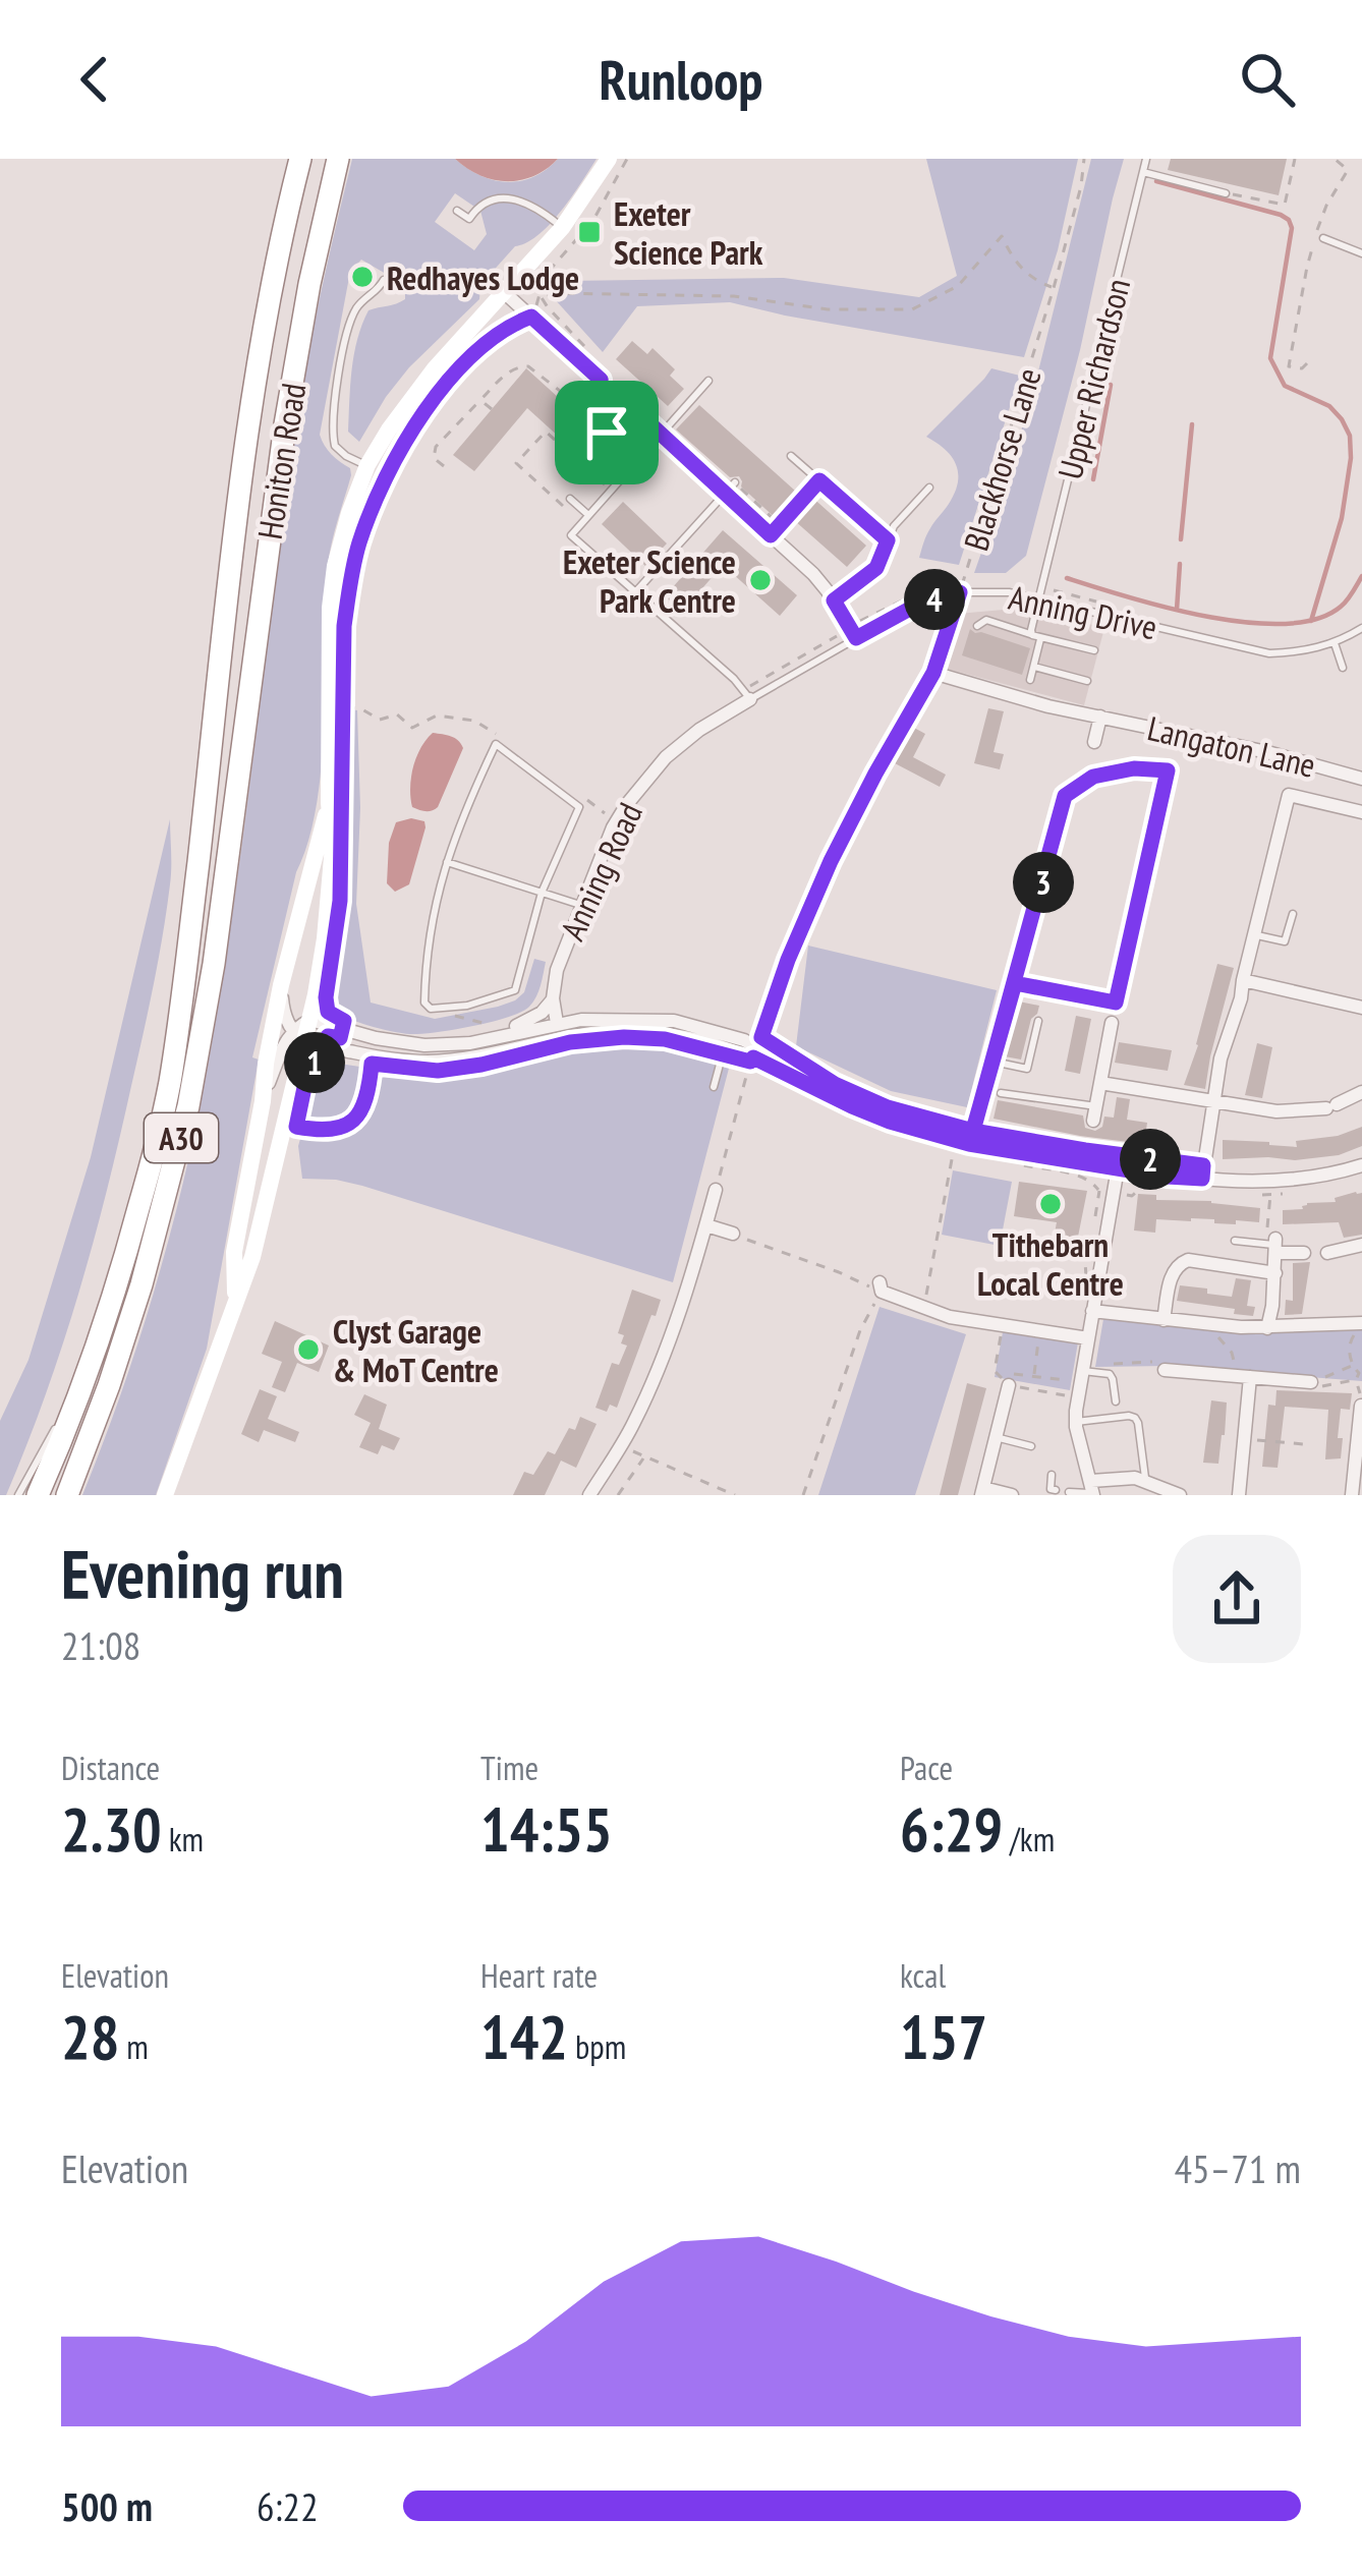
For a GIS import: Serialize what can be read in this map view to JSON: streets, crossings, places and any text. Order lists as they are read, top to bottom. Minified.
{"streets":{"highway":["Honiton Road","A30"],"street":["Langaton Lane","Anning Road"],"lane":["Upper Richardson","Anning Drive"],"path":["Blackhorse Lane"]},"crossings":[["Upper Richardson","Anning Drive"],["Blackhorse Lane","Anning Drive"],["Blackhorse Lane","Langaton Lane"],["Honiton Road","A30"],["Anning Drive","Anning Road"]],"places":{"transit":["Exeter Science Park"],"other":["Redhayes Lodge","Exeter Science Park Centre","Tithebarn Local Centre","Clyst Garage & MoT Centre"]},"page":{"header":"Runloop","pins":["4","3","1","2"],"heading":["Evening run","21:08"],"stats":[["Distance","2.30 km"],["Time","14:55"],["Pace","6:29 /km"],["Elevation","28 m"],["Heart rate","142 bpm"],["kcal","157"]],"chart":["Elevation","45–71 m"],"list":[{"name":"500 m","note":"6:22"}]}}
